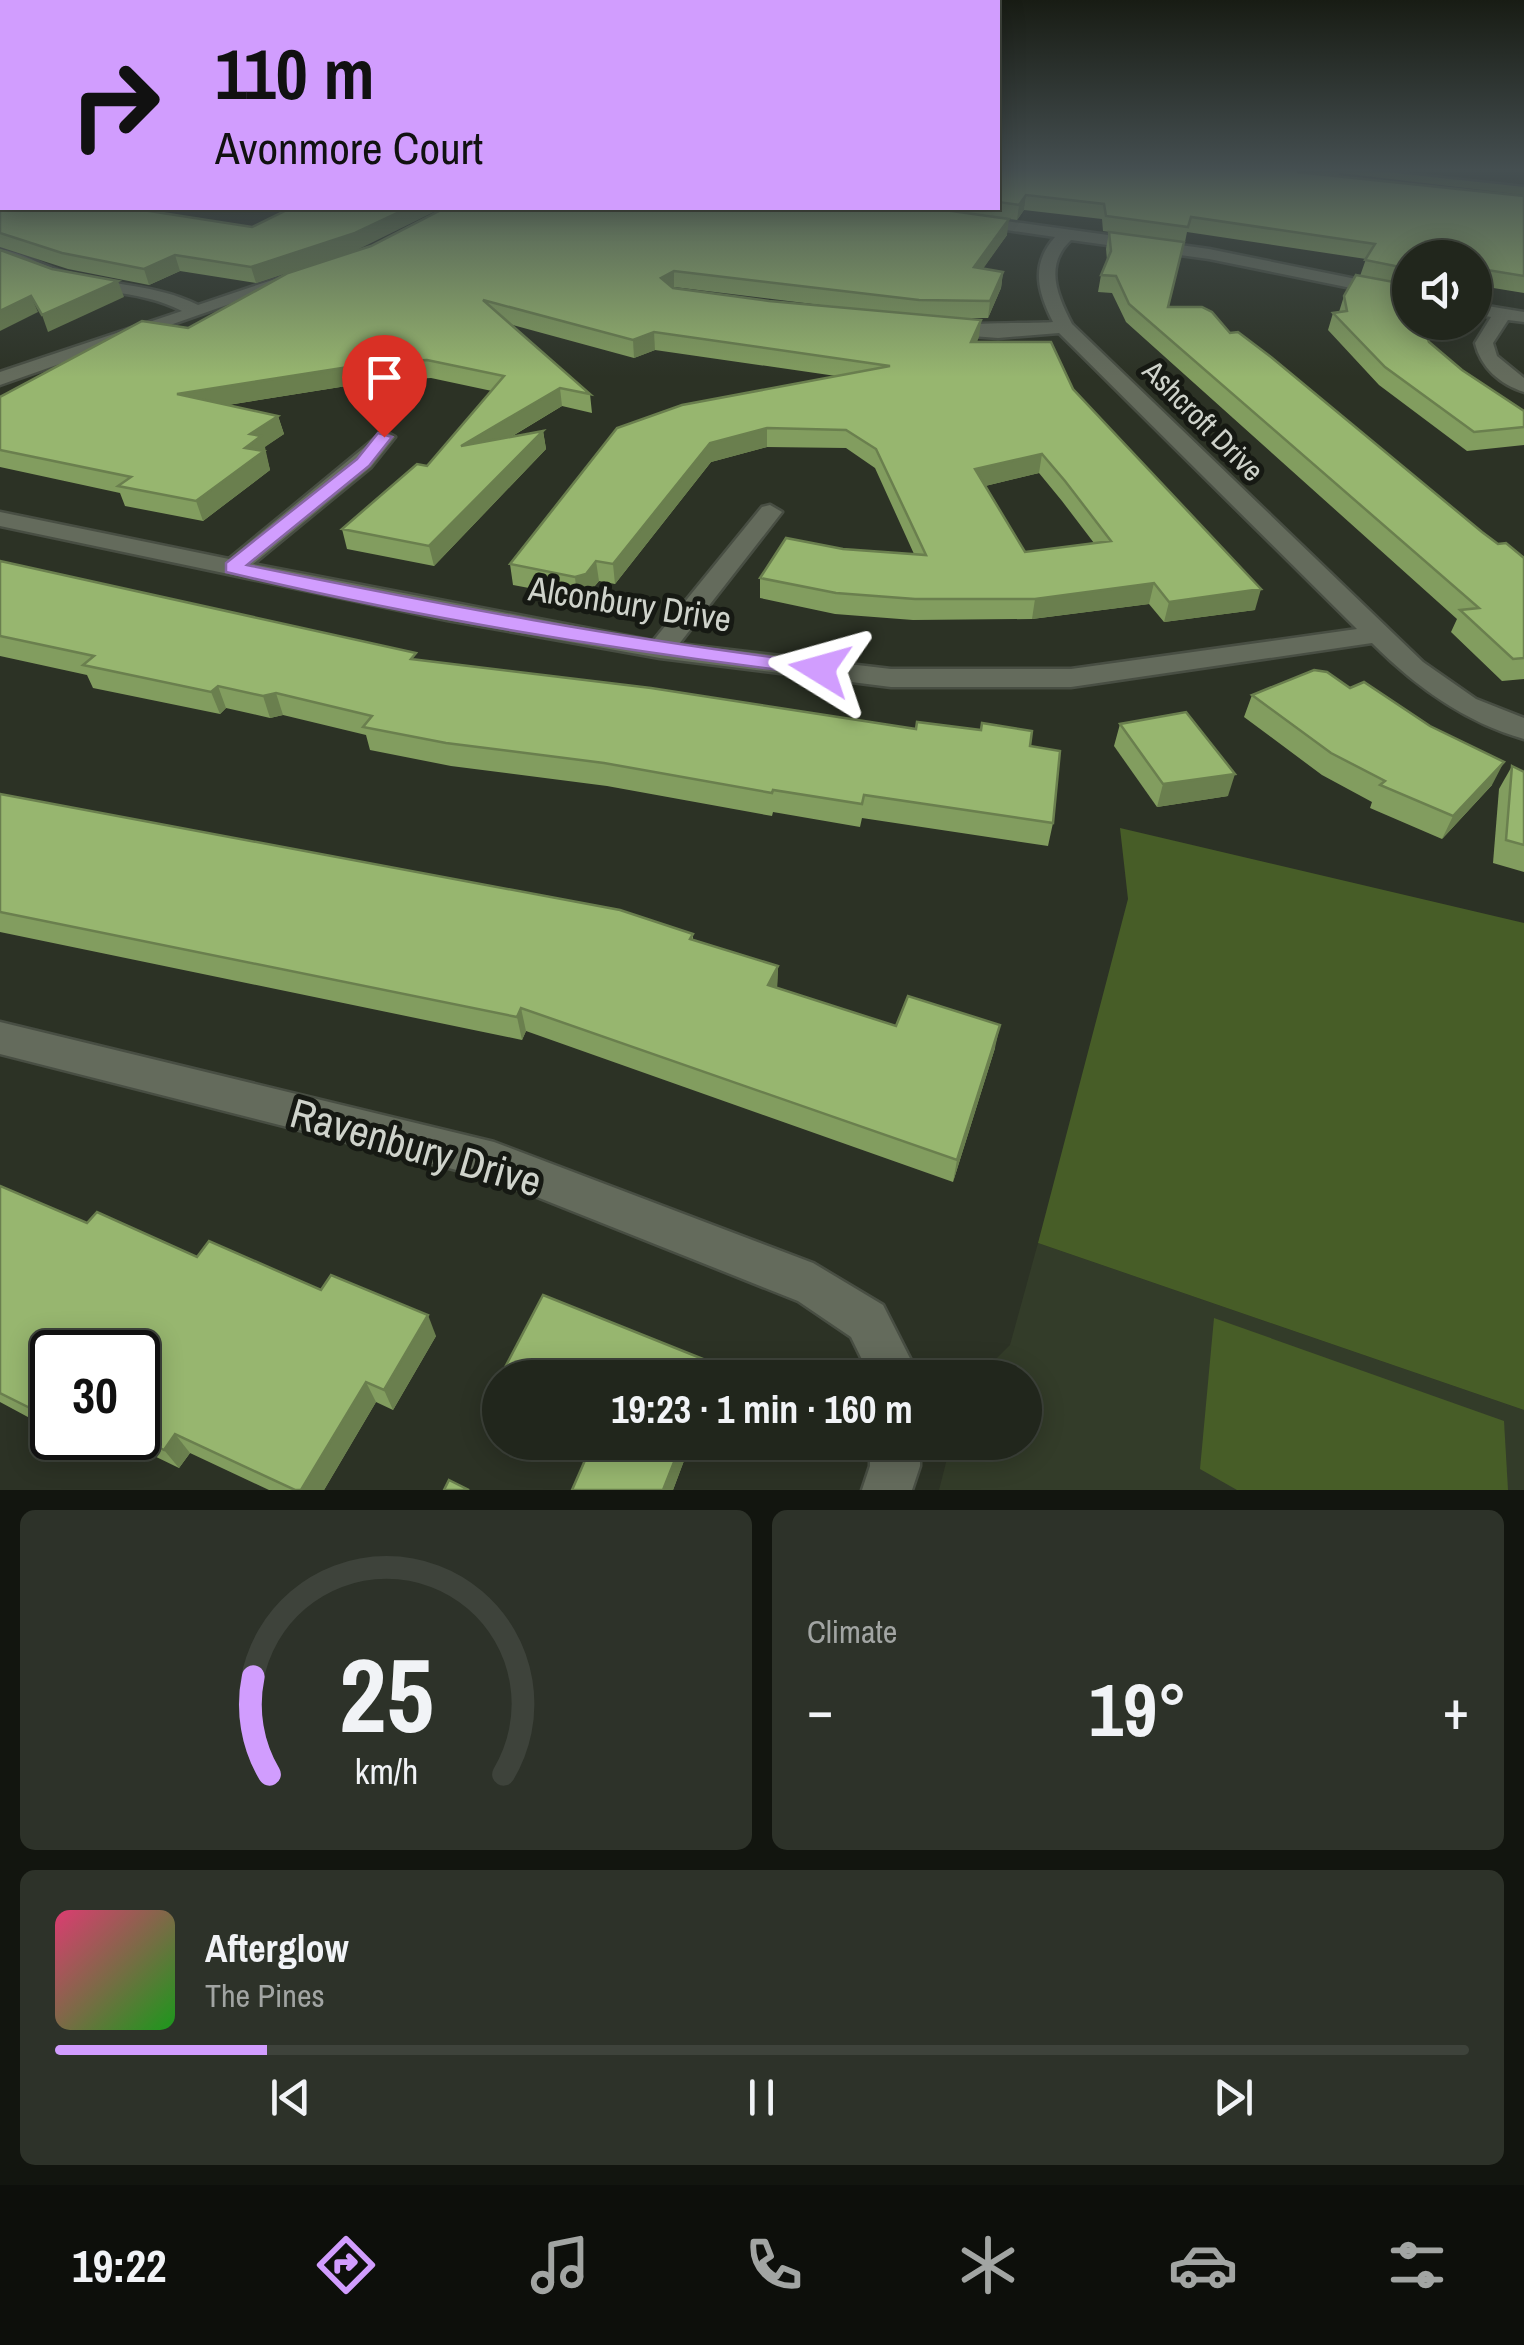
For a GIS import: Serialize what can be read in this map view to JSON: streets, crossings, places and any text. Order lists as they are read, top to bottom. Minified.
{"streets":{"street":["Ashcroft Drive","Alconbury Drive","Ravenbury Drive"]},"crossings":[["Ashcroft Drive","Alconbury Drive"]],"page":{"turn":["110 m","Avonmore Court"],"limit":"30","trip":"19:23 · 1 min · 160 m","tile":"Climate","heat":["−","19°","+"],"song":["Afterglow","The Pines"],"tabs":"19:22","gauge":["25","km/h"]}}
